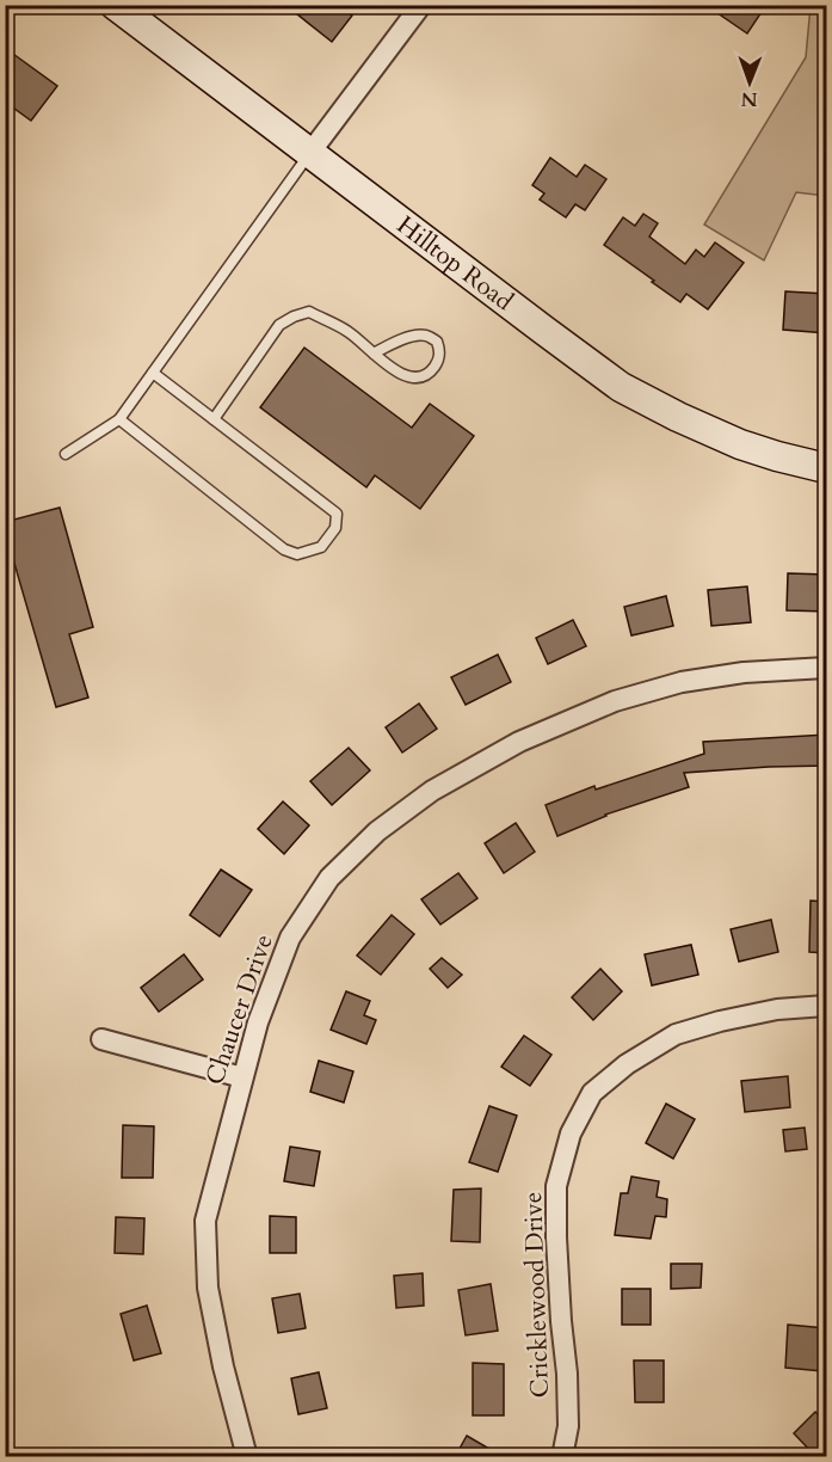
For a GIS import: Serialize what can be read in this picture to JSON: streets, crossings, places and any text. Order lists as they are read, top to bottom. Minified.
{"streets":{"main road":["Hilltop Road"],"street":["Chaucer Drive","Cricklewood Drive"]},"north":"bottom"}
